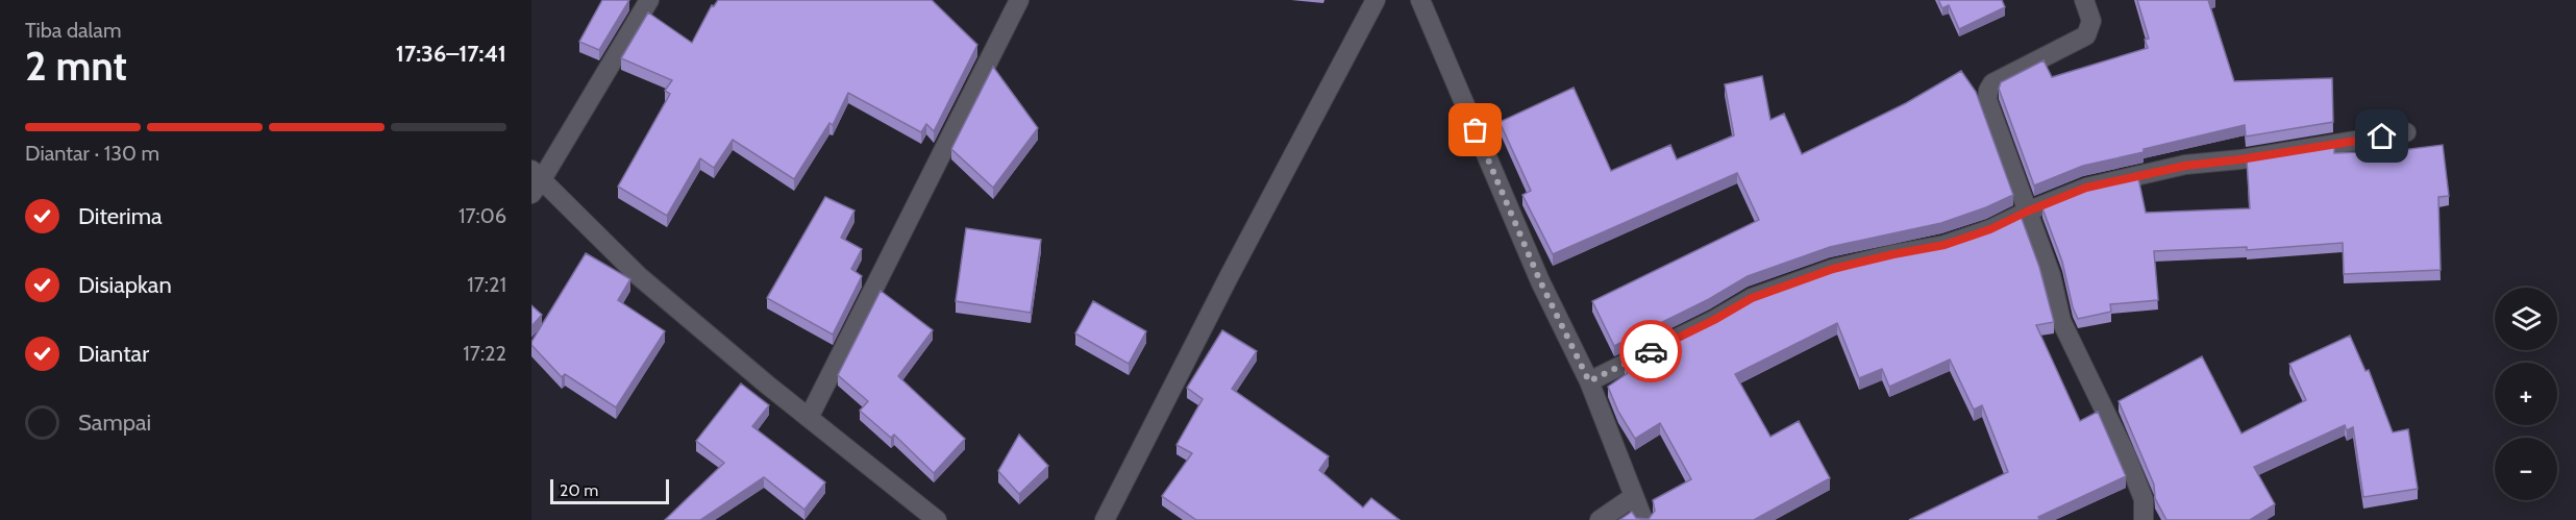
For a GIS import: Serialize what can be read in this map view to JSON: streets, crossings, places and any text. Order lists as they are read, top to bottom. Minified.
{"scale_bar":"20 m","page":{"heading":["2 mnt","Tiba dalam","17:36–17:41"],"bar":"Diantar · 130 m","list":[["Diterima","17:06"],["Disiapkan","17:21"],["Diantar","17:22"],"Sampai"],"map_buttons":["+","−"],"scale":"20 m"}}
